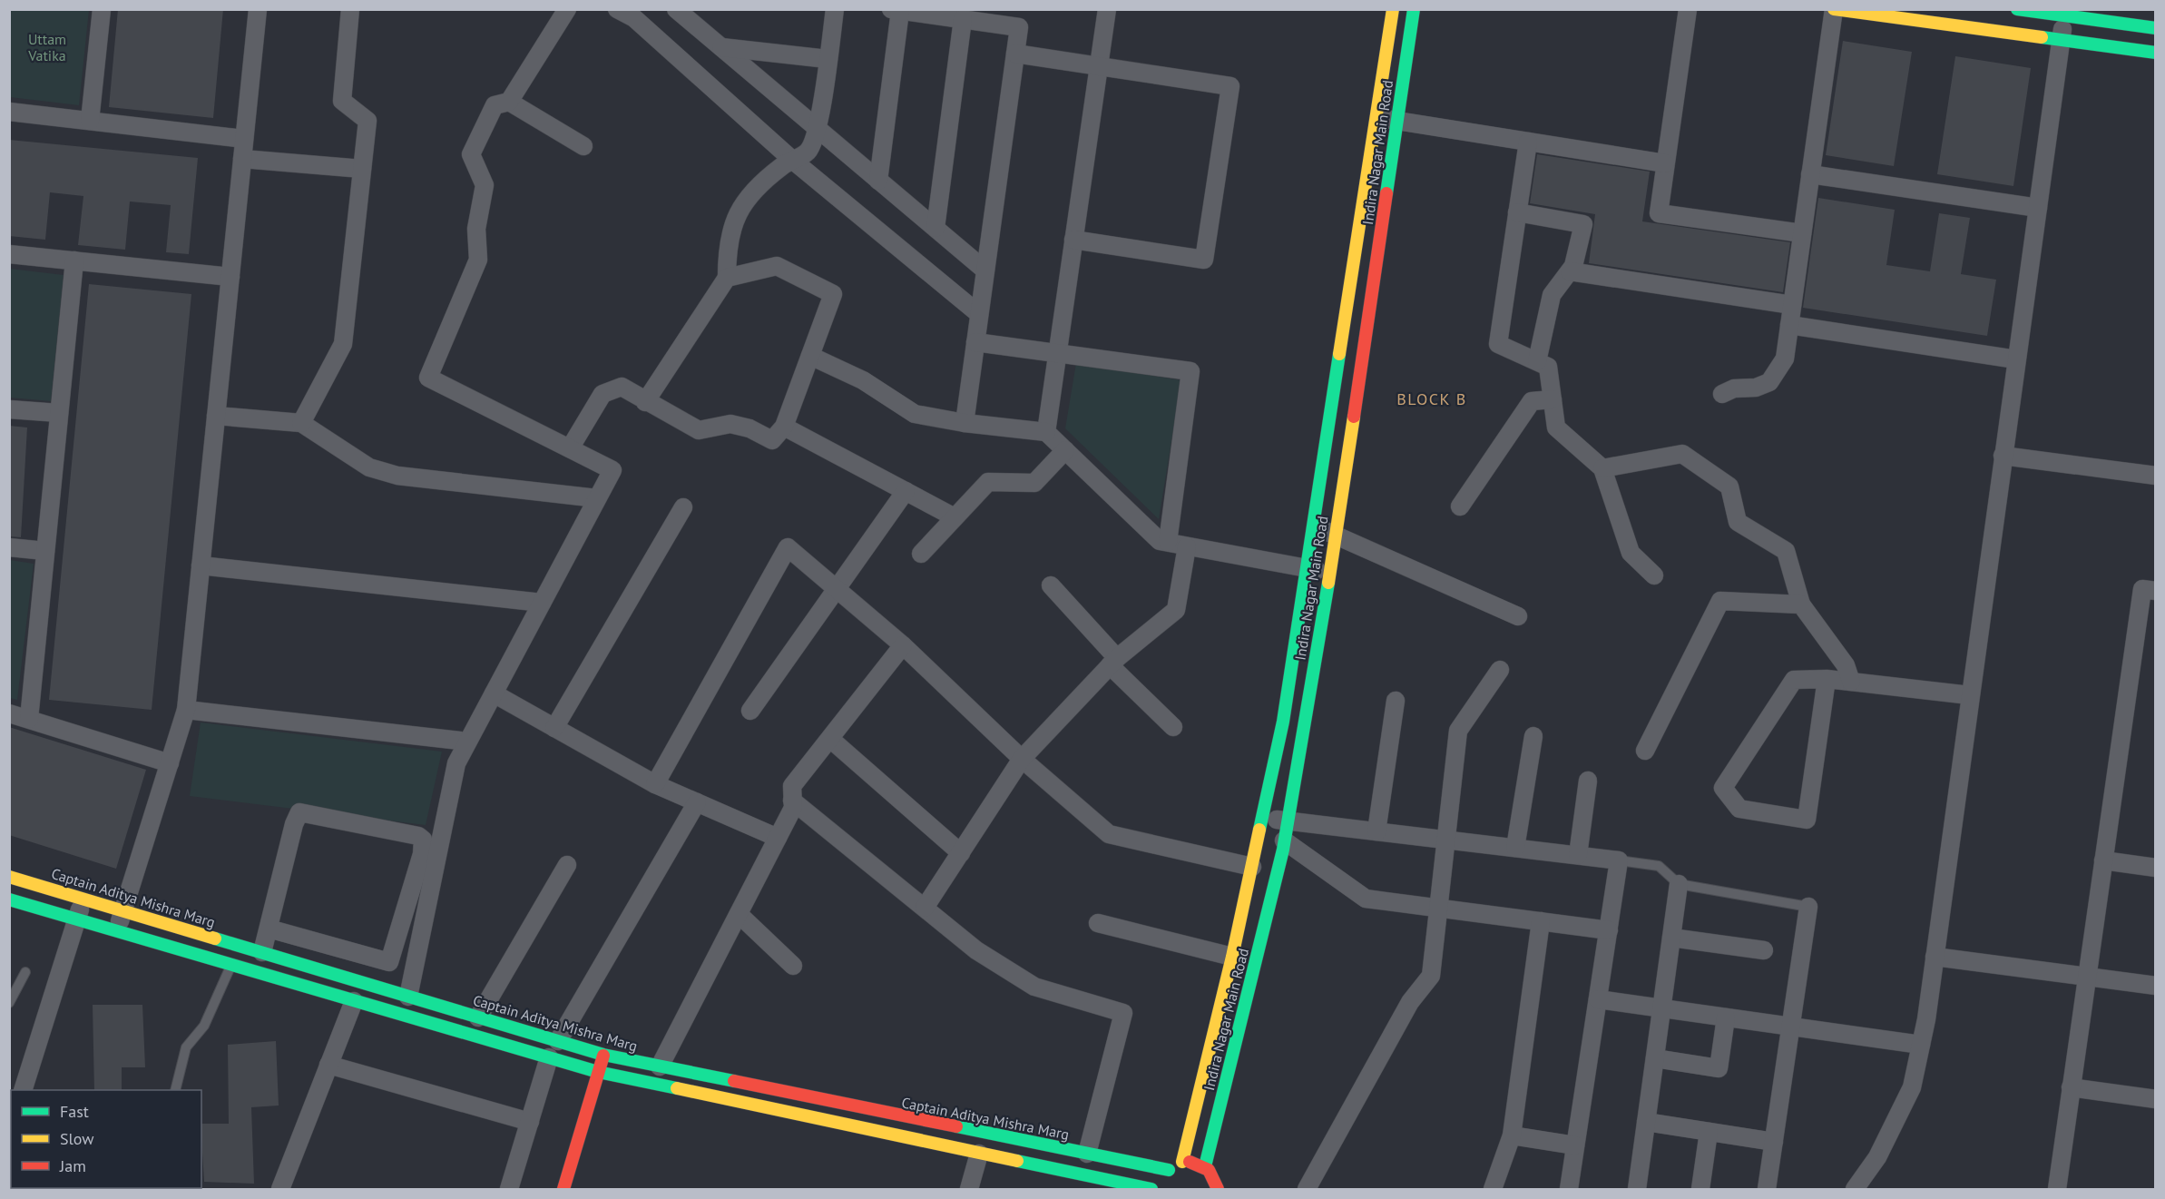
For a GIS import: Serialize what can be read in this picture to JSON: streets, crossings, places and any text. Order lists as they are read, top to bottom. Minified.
{"streets":{"street":["Indira Nagar Main Road","Captain Aditya Mishra Marg"]},"districts":["BLOCK B"],"parks":["Uttam Vatika"],"legend":["Fast","Slow","Jam"]}
